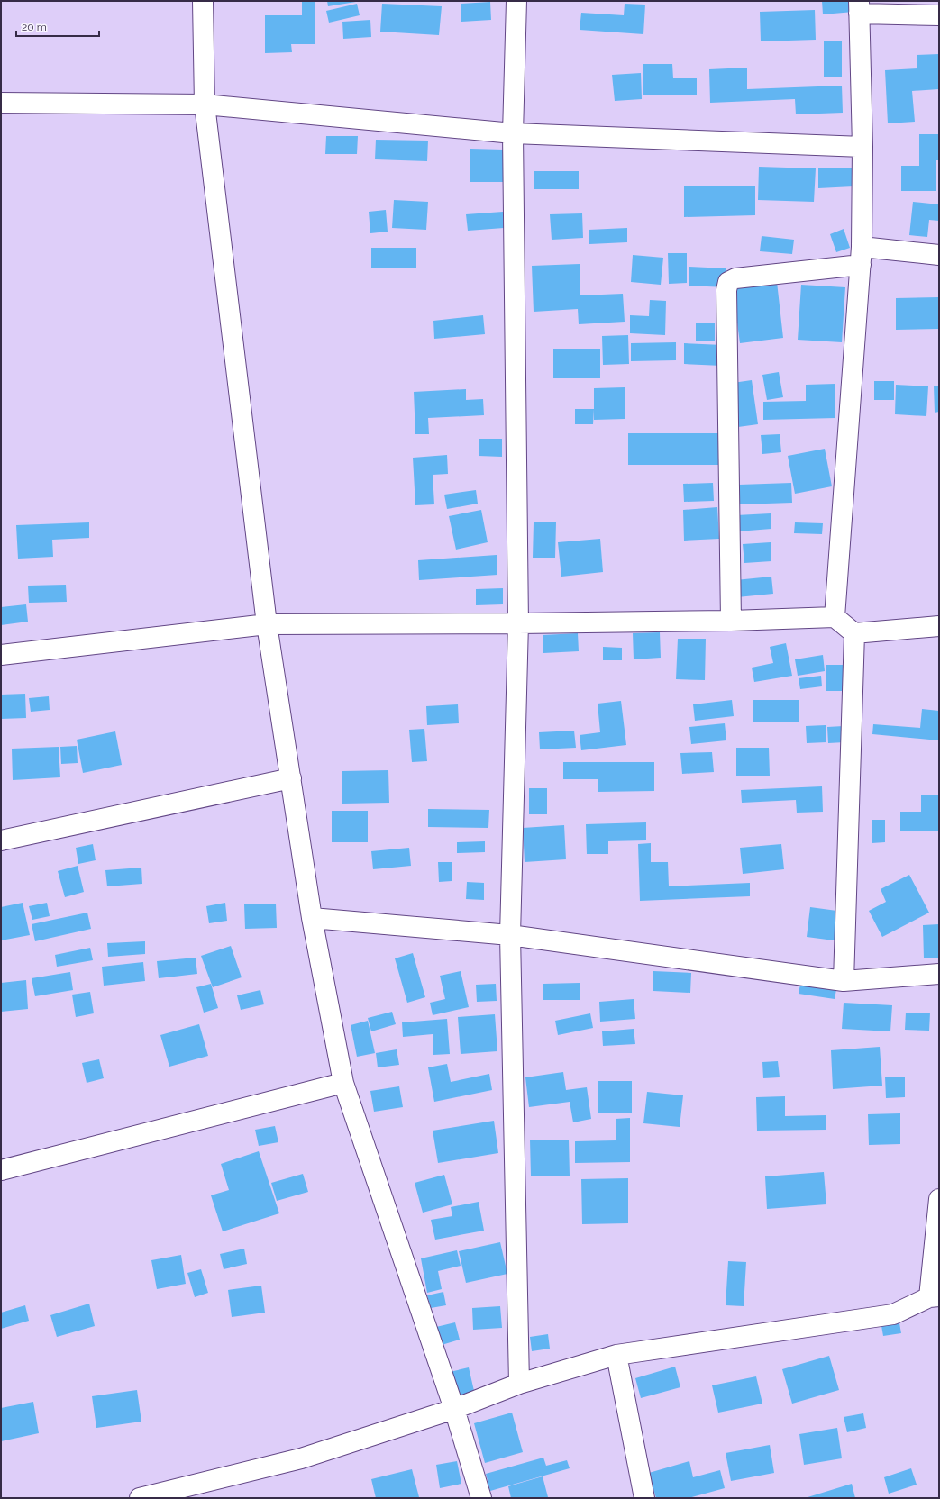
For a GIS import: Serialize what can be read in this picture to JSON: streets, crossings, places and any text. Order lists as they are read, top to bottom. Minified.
{"scale_bar":"20 m"}
